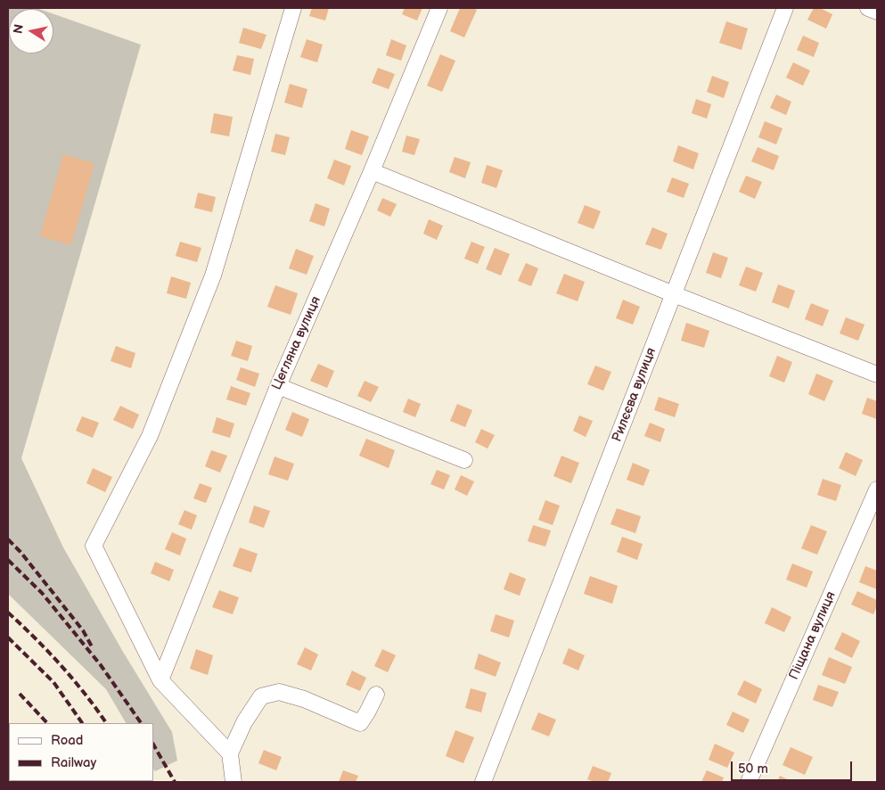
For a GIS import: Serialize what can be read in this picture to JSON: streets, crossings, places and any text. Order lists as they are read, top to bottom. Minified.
{"streets":{"street":["Цегляна вулиця","Рилєєва вулиця","Піщана вулиця"]},"legend":["Road","Railway"],"scale_bar":"50 m","north":"left"}
